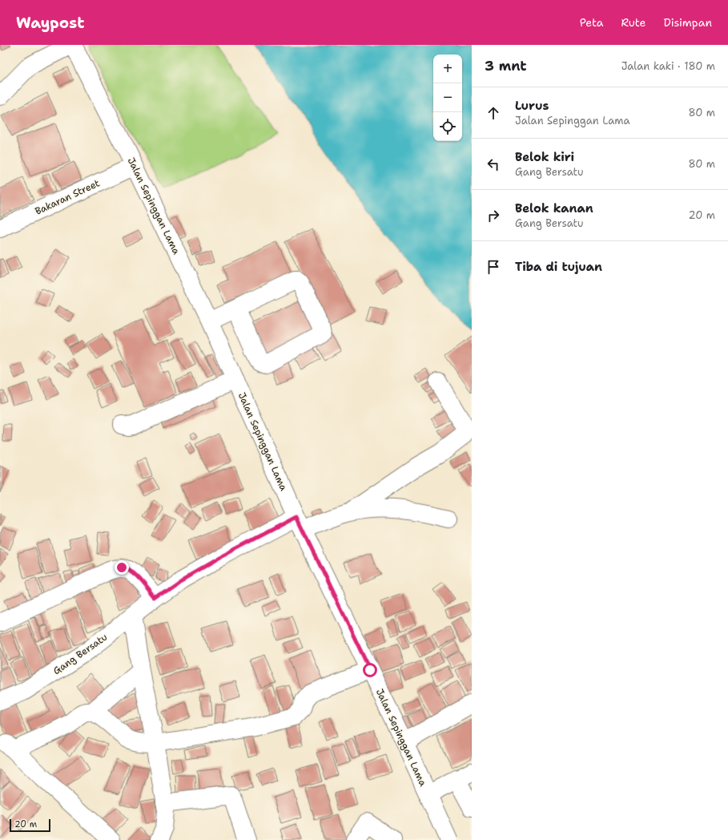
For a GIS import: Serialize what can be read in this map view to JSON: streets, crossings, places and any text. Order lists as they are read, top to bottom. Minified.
{"streets":{"street":["Bakaran Street","Jalan Sepinggan Lama","Gang Bersatu"]},"crossings":[["Bakaran Street","Jalan Sepinggan Lama"],["Jalan Sepinggan Lama","Gang Bersatu"]],"scale_bar":"20 m","page":{"header":"Waypost","nav":["Peta","Rute","Disimpan"],"heading":["3 mnt","Jalan kaki · 180 m"],"map_buttons":["+","−"],"list":[["Lurus","Jalan Sepinggan Lama","80 m"],["Belok kiri","Gang Bersatu","80 m"],["Belok kanan","Gang Bersatu","20 m"],"Tiba di tujuan"],"scale":"20 m"}}
